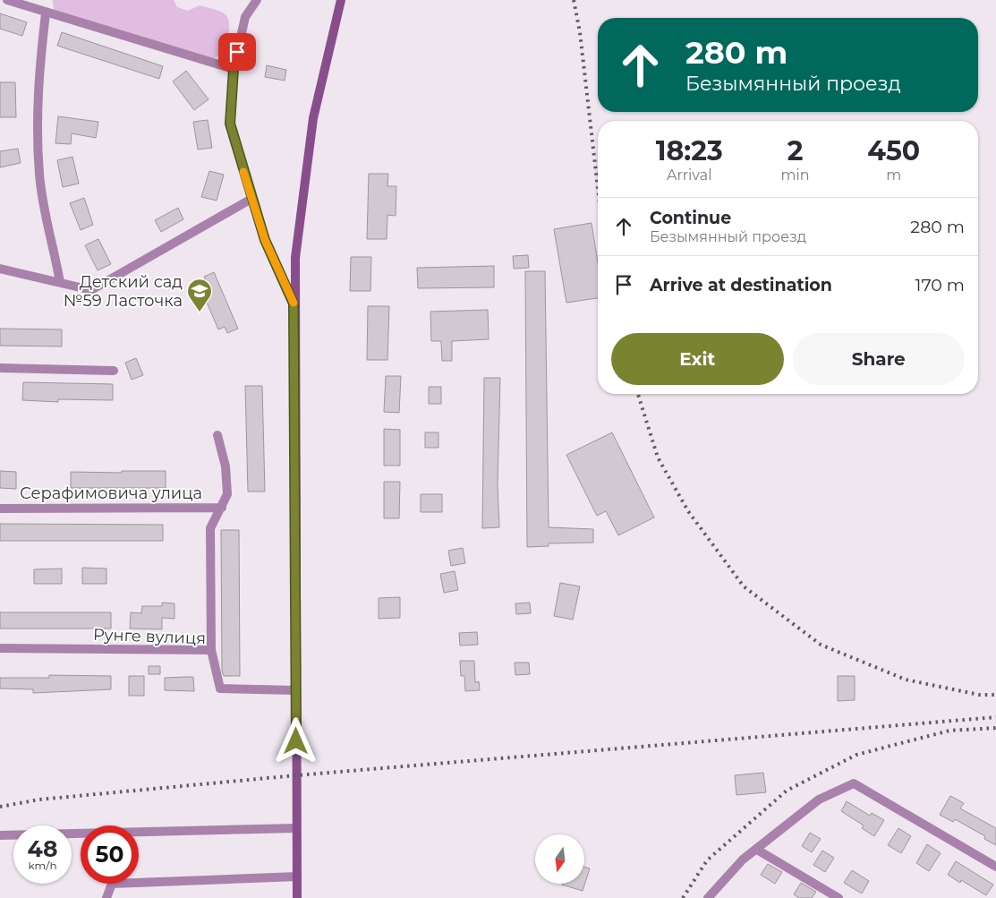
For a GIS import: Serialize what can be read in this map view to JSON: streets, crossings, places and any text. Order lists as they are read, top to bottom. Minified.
{"streets":{"street":["Серафимовича улица","Рунге вулиця"]},"places":{"school or university":["Детский сад №59 Ласточка"]},"north":"bottom","page":{"turn":["280 m","Безымянный проезд"],"eta":["18:23","Arrival","2","min","450","m"],"list":[{"name":"Continue","note":"Безымянный проезд","value":"280 m"},{"name":"Arrive at destination","value":"170 m"}],"buttons":["Exit","Share"],"speed":"48 km/h","limit":"50"}}
